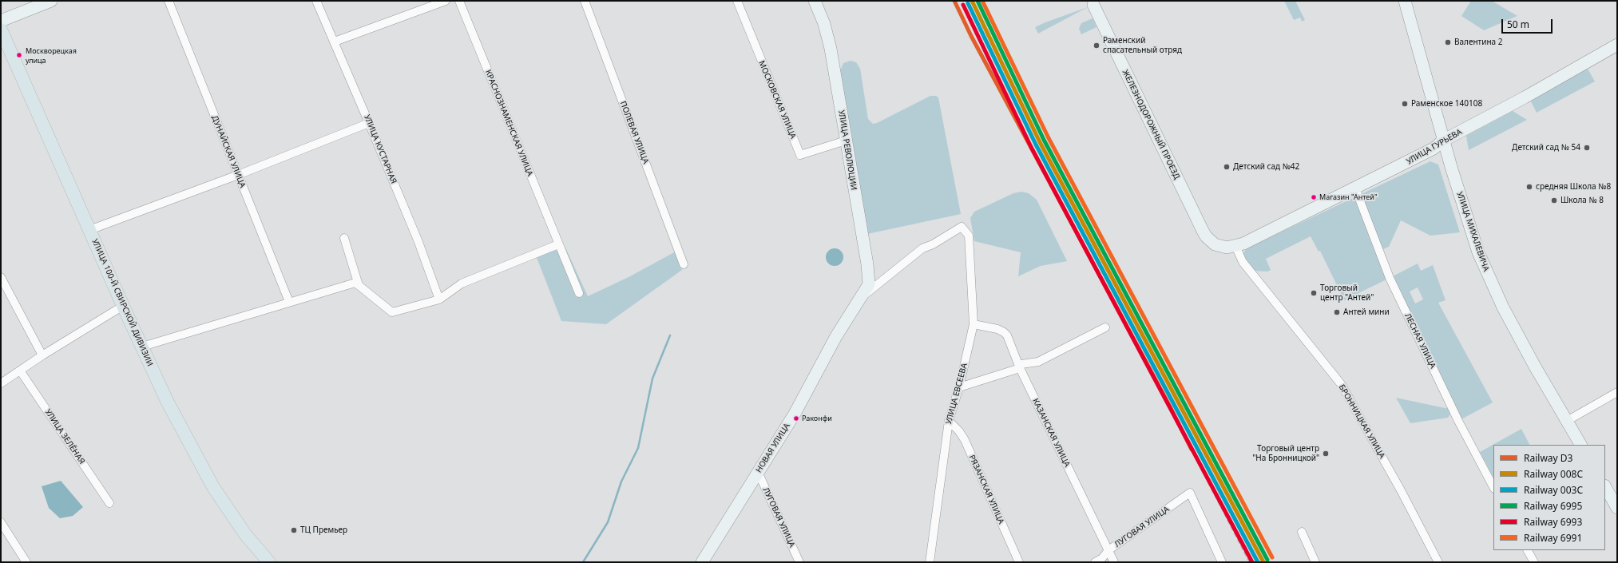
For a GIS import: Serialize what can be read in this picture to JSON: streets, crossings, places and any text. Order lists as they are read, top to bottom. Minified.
{"streets":{"main road":["УЛИЦА 100-Й СВИРСКОЙ ДИВИЗИИ"],"street":["МОСКОВСКАЯ УЛИЦА","КРАСНОЗНАМЕНСКАЯ УЛИЦА","ЖЕЛЕЗНОДОРОЖНЫЙ ПРОЕЗД","ПОЛЕВАЯ УЛИЦА","УЛИЦА ГУРЬЕВА","УЛИЦА КУСТАРНАЯ","УЛИЦА РЕВОЛЮЦИИ","ДУНАЙСКАЯ УЛИЦА","УЛИЦА МИХАЛЕВИЧА","ЛЕСНАЯ УЛИЦА","УЛИЦА ЕВСЕЕВА","БРОННИЦКАЯ УЛИЦА","КАЗАНСКАЯ УЛИЦА","УЛИЦА ЗЕЛЁНАЯ","НОВАЯ УЛИЦА","РЯЗАНСКАЯ УЛИЦА","ЛУГОВАЯ УЛИЦА"]},"crossings":[["МОСКОВСКАЯ УЛИЦА","УЛИЦА РЕВОЛЮЦИИ"],["ЖЕЛЕЗНОДОРОЖНЫЙ ПРОЕЗД","УЛИЦА ГУРЬЕВА"],["УЛИЦА ГУРЬЕВА","УЛИЦА МИХАЛЕВИЧА"],["УЛИЦА ГУРЬЕВА","ЛЕСНАЯ УЛИЦА"],["УЛИЦА ГУРЬЕВА","БРОННИЦКАЯ УЛИЦА"],["УЛИЦА РЕВОЛЮЦИИ","УЛИЦА ЕВСЕЕВА"],["УЛИЦА РЕВОЛЮЦИИ","НОВАЯ УЛИЦА"],["УЛИЦА ЕВСЕЕВА","КАЗАНСКАЯ УЛИЦА"],["УЛИЦА ЕВСЕЕВА","НОВАЯ УЛИЦА"],["УЛИЦА ЕВСЕЕВА","РЯЗАНСКАЯ УЛИЦА"],["КАЗАНСКАЯ УЛИЦА","ЛУГОВАЯ УЛИЦА"],["НОВАЯ УЛИЦА","ЛУГОВАЯ УЛИЦА"]],"places":["Валентина 2","Раменский спасательный отряд","Москворецкая улица","Раменское 140108","Детский сад № 54","Детский сад №42","средняя Школа №8","Магазин \"Антей\"","Школа № 8","Торговый центр \"Антей\"","Антей мини","Раконфи","Торговый центр \"На Бронницкой\"","ТЦ Премьер"],"lines":["rail line D3","rail line 008С","rail line 6995","rail line 6991","rail line 003С","rail line 6993"],"legend":["Railway D3","Railway 008С","Railway 003С","Railway 6995","Railway 6993","Railway 6991"],"scale_bar":"50 m"}
